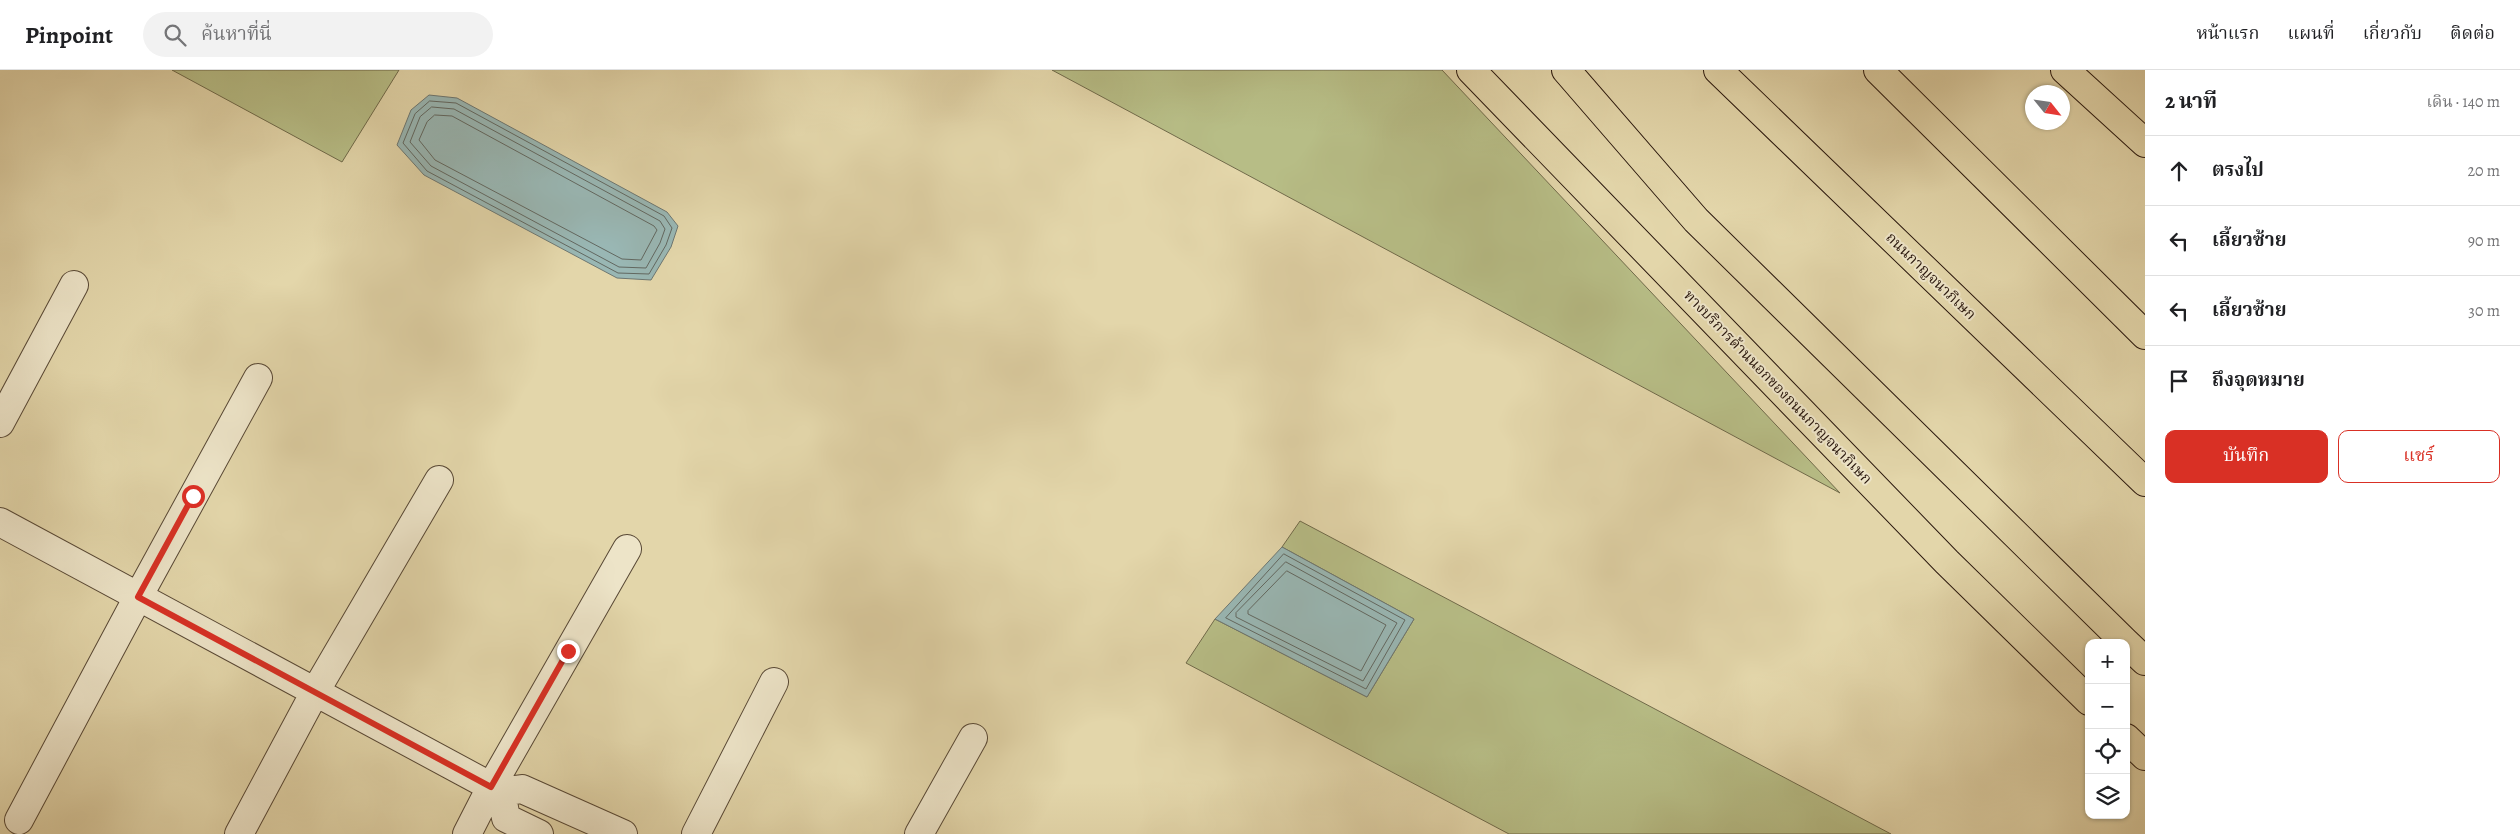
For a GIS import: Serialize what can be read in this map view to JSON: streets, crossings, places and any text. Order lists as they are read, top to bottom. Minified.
{"streets":{"main road":["ถนนกาญจนาภิเษก","ทางบริการด้านนอกของถนนกาญจนาภิเษก"]},"north":"bottom right","page":{"header":"Pinpoint","search":"ค้นหาที่นี่","nav":["หน้าแรก","แผนที่","เกี่ยวกับ","ติดต่อ"],"heading":["2 นาที","เดิน · 140 m"],"list":[["ตรงไป","20 m"],["เลี้ยวซ้าย","90 m"],["เลี้ยวซ้าย","30 m"],"ถึงจุดหมาย"],"buttons":["บันทึก","แชร์"],"map_buttons":["+","−"]}}
